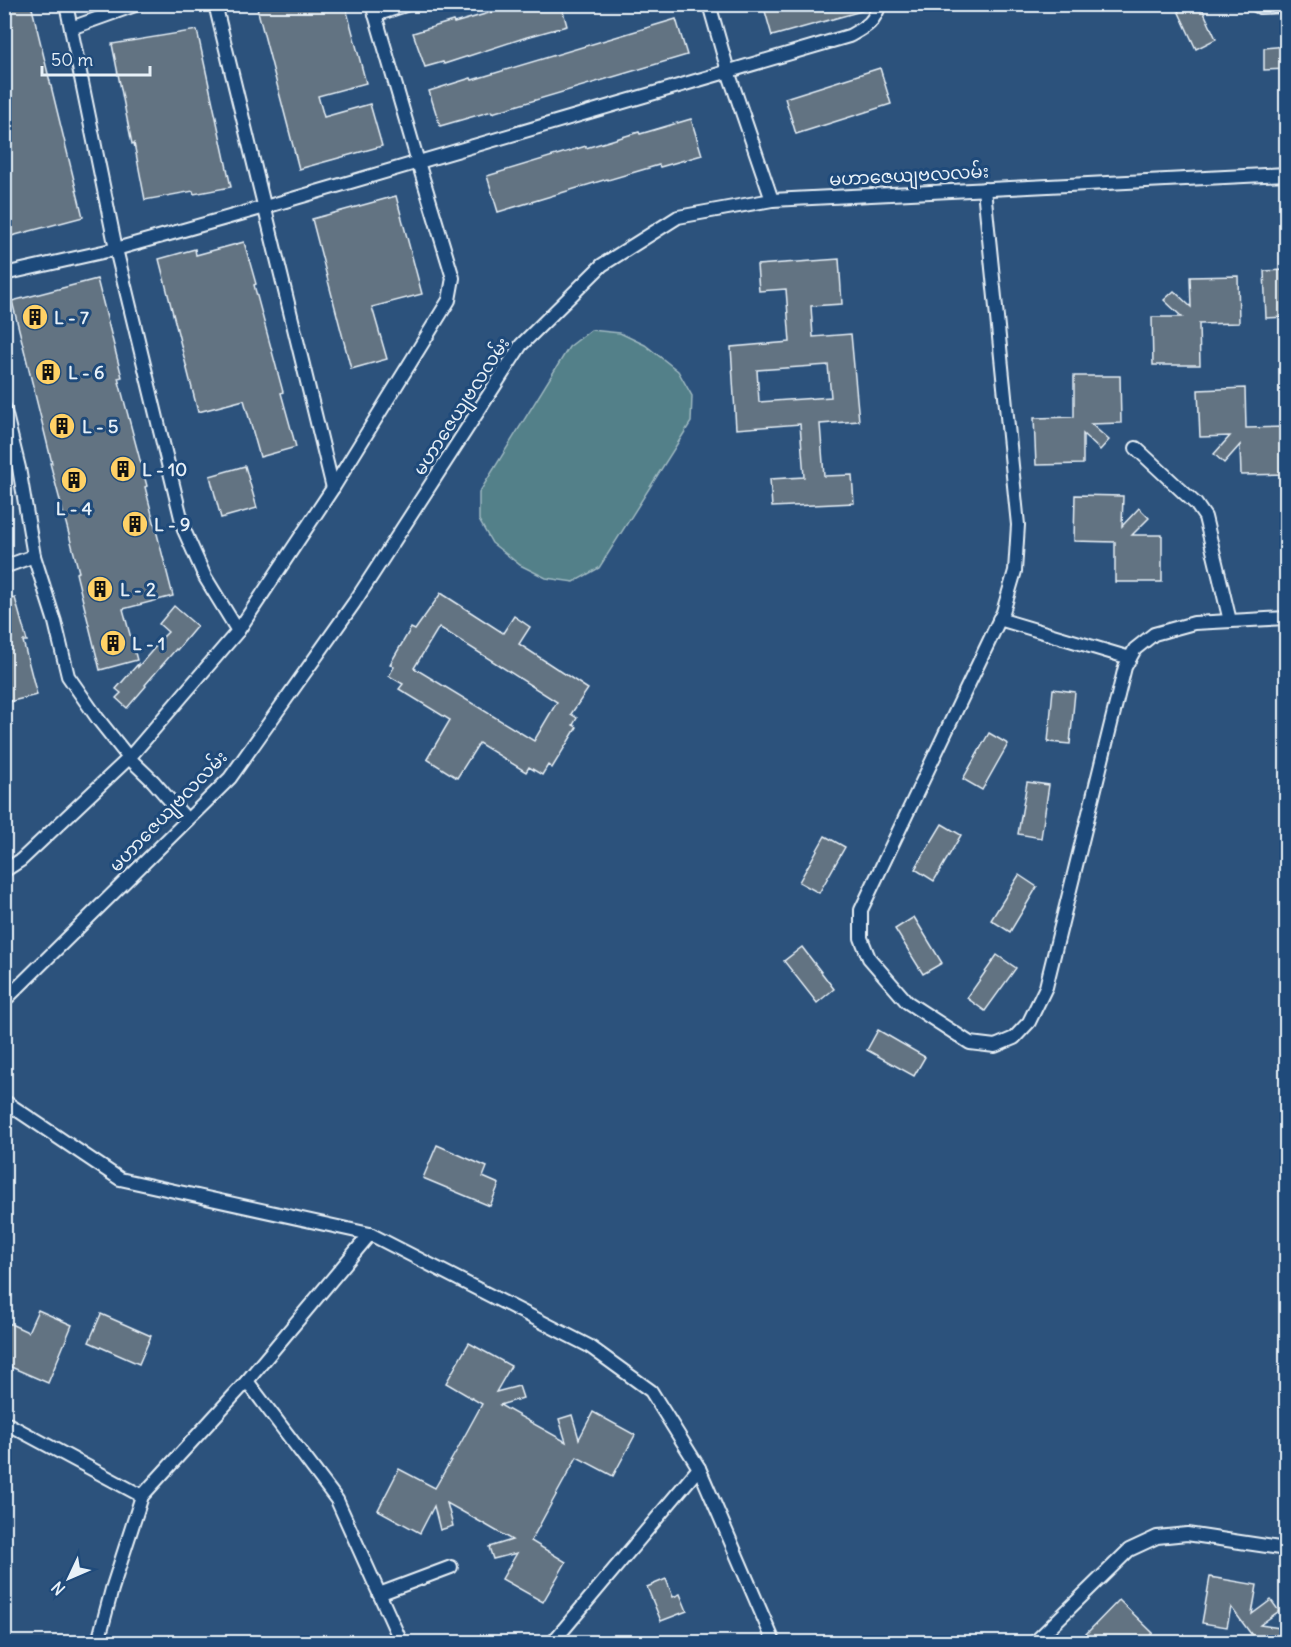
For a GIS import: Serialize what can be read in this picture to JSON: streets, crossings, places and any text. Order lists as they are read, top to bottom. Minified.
{"streets":{"street":["မဟာဇေယျဗလလမ်း"]},"places":{"building":["L - 7","L - 6","L - 5","L - 10","L - 4","L - 9","L - 2","L - 1"]},"scale_bar":"50 m","north":"bottom left"}
